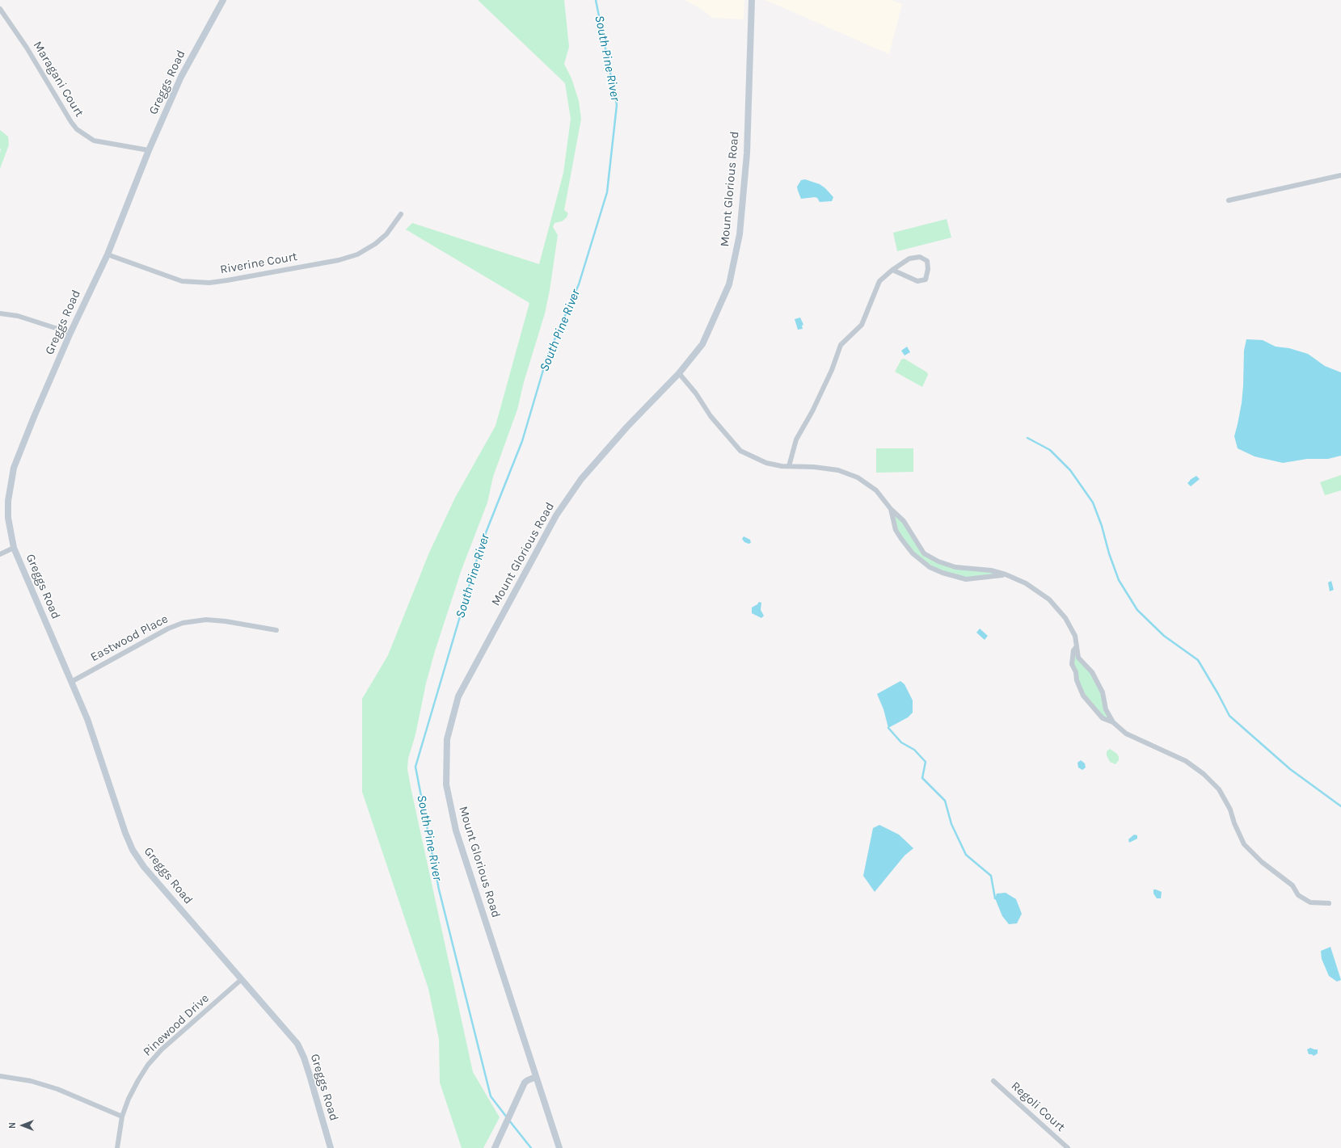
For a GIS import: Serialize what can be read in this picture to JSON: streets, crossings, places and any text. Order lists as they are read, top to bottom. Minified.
{"streets":{"street":["Maragani Court","Greggs Road","Mount Glorious Road","Riverine Court","Eastwood Place","Pinewood Drive","Regoli Court"]},"crossings":[["Maragani Court","Greggs Road"],["Greggs Road","Riverine Court"],["Greggs Road","Eastwood Place"],["Greggs Road","Pinewood Drive"]],"water":["South Pine River"],"north":"left"}
